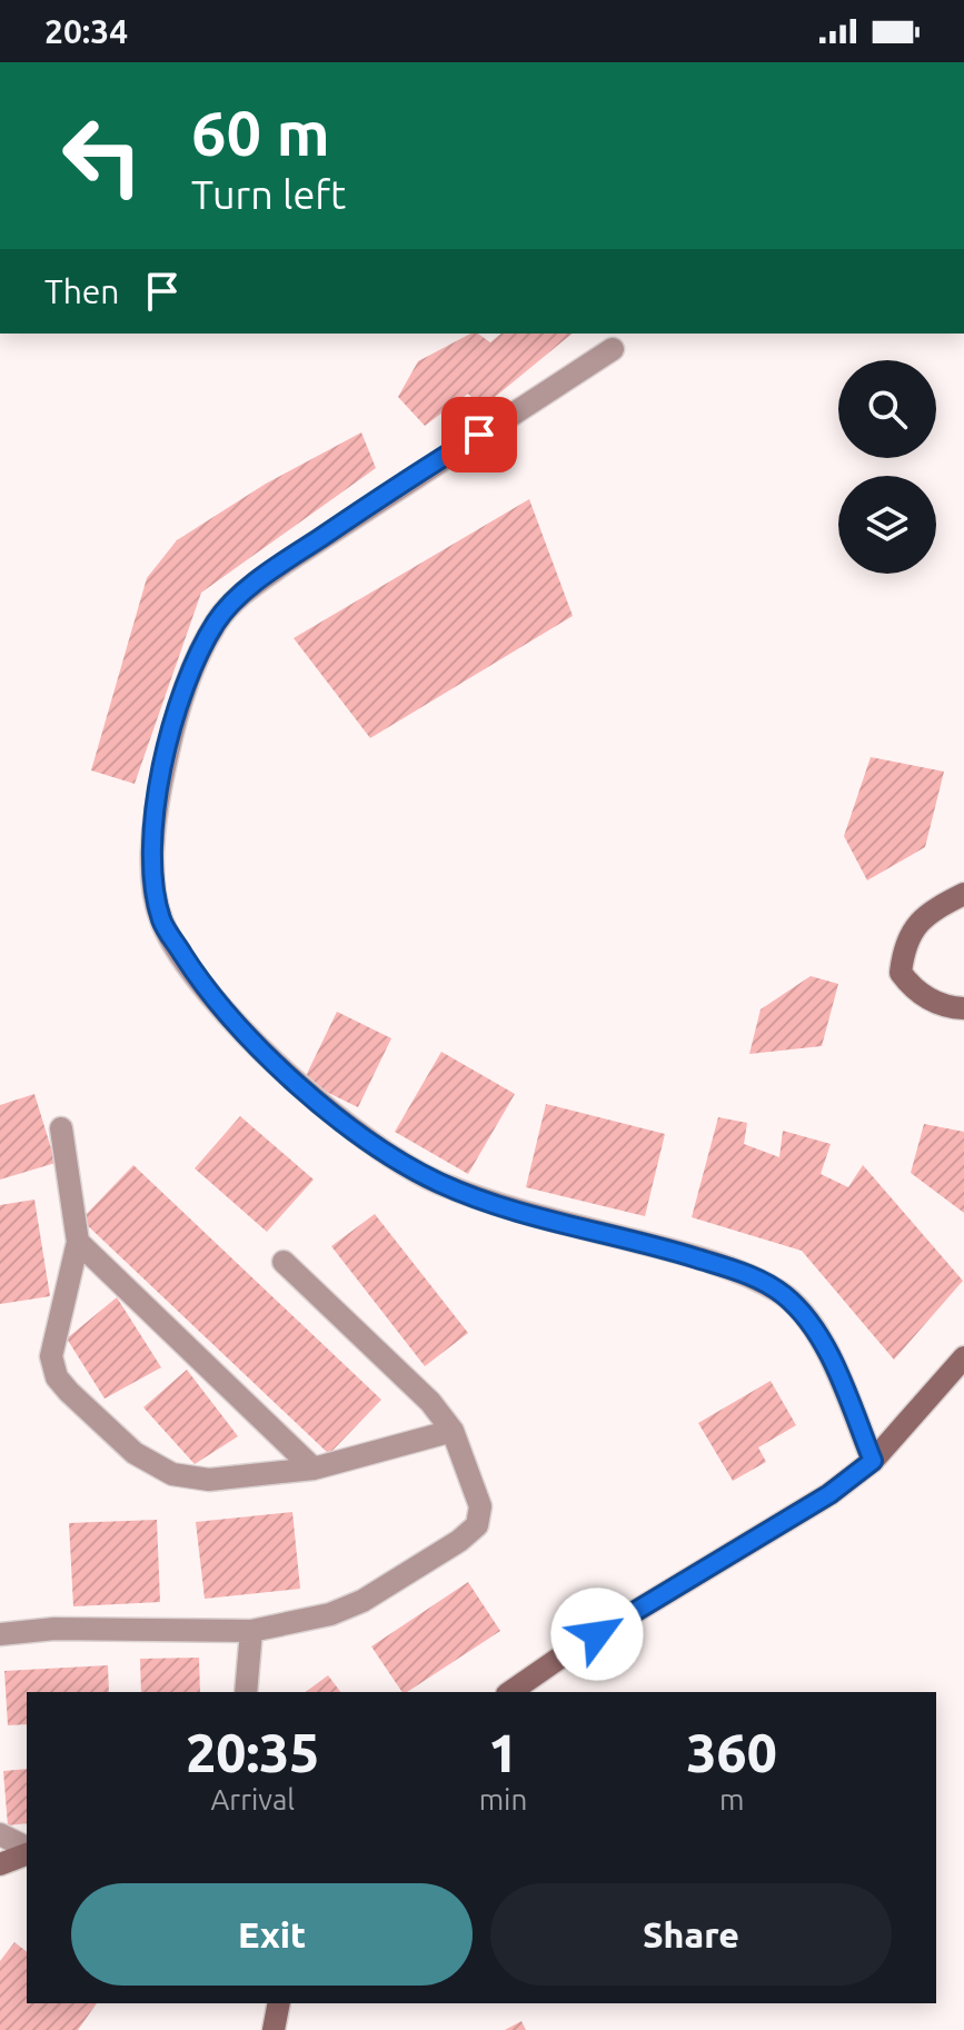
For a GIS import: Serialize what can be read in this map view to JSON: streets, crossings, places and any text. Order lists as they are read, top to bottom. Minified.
{"page":{"status":"20:34","turn":["60 m","Turn left"],"then":"Then","eta":["20:35","Arrival","1","min","360","m"],"buttons":["Exit","Share"]}}
